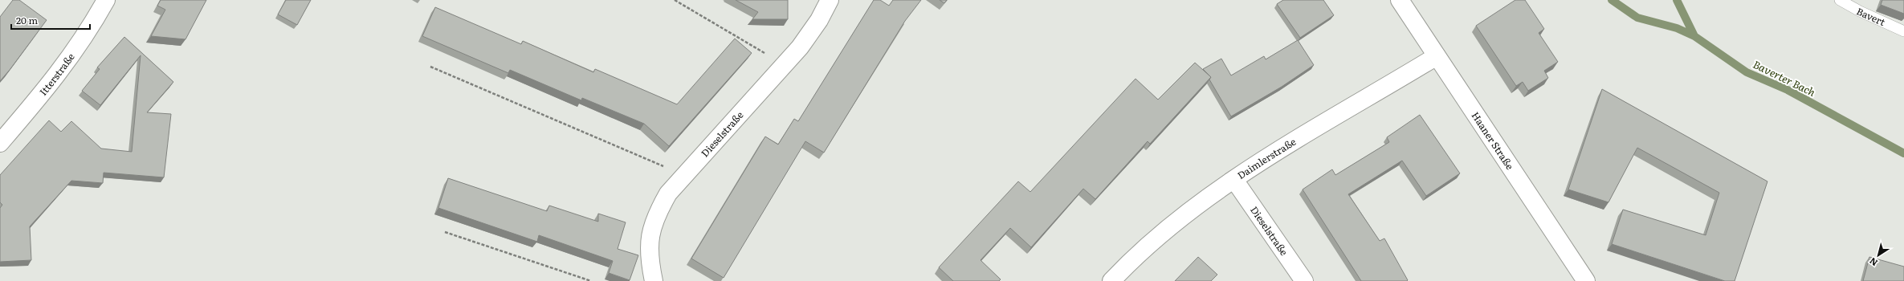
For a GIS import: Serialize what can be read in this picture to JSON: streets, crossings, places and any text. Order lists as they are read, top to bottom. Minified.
{"streets":{"street":["Itterstraße","Dieselstraße","Haaner Straße","Daimlerstraße"],"lane":["Bavert"]},"crossings":[["Dieselstraße","Daimlerstraße"],["Haaner Straße","Daimlerstraße"]],"water":["Baverter Bach"],"scale_bar":"20 m","north":"bottom left"}
